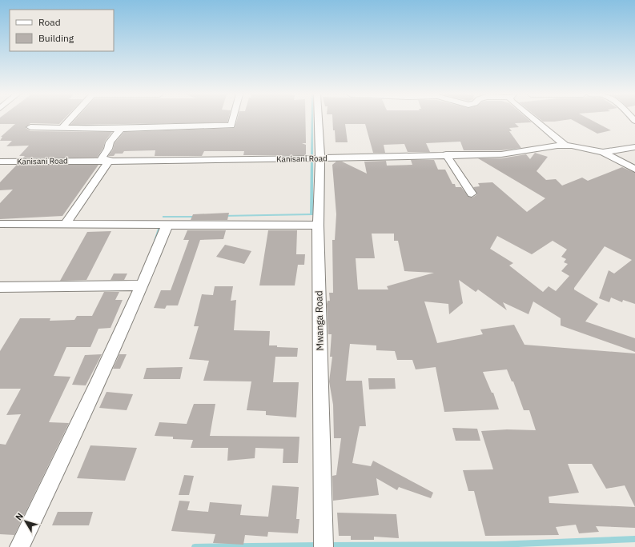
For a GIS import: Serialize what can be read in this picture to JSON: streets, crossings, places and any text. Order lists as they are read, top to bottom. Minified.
{"streets":{"street":["Kanisani Road","Mwanga Road"]},"crossings":[["Kanisani Road","Mwanga Road"]],"legend":["Road","Building"],"north":"top left"}
